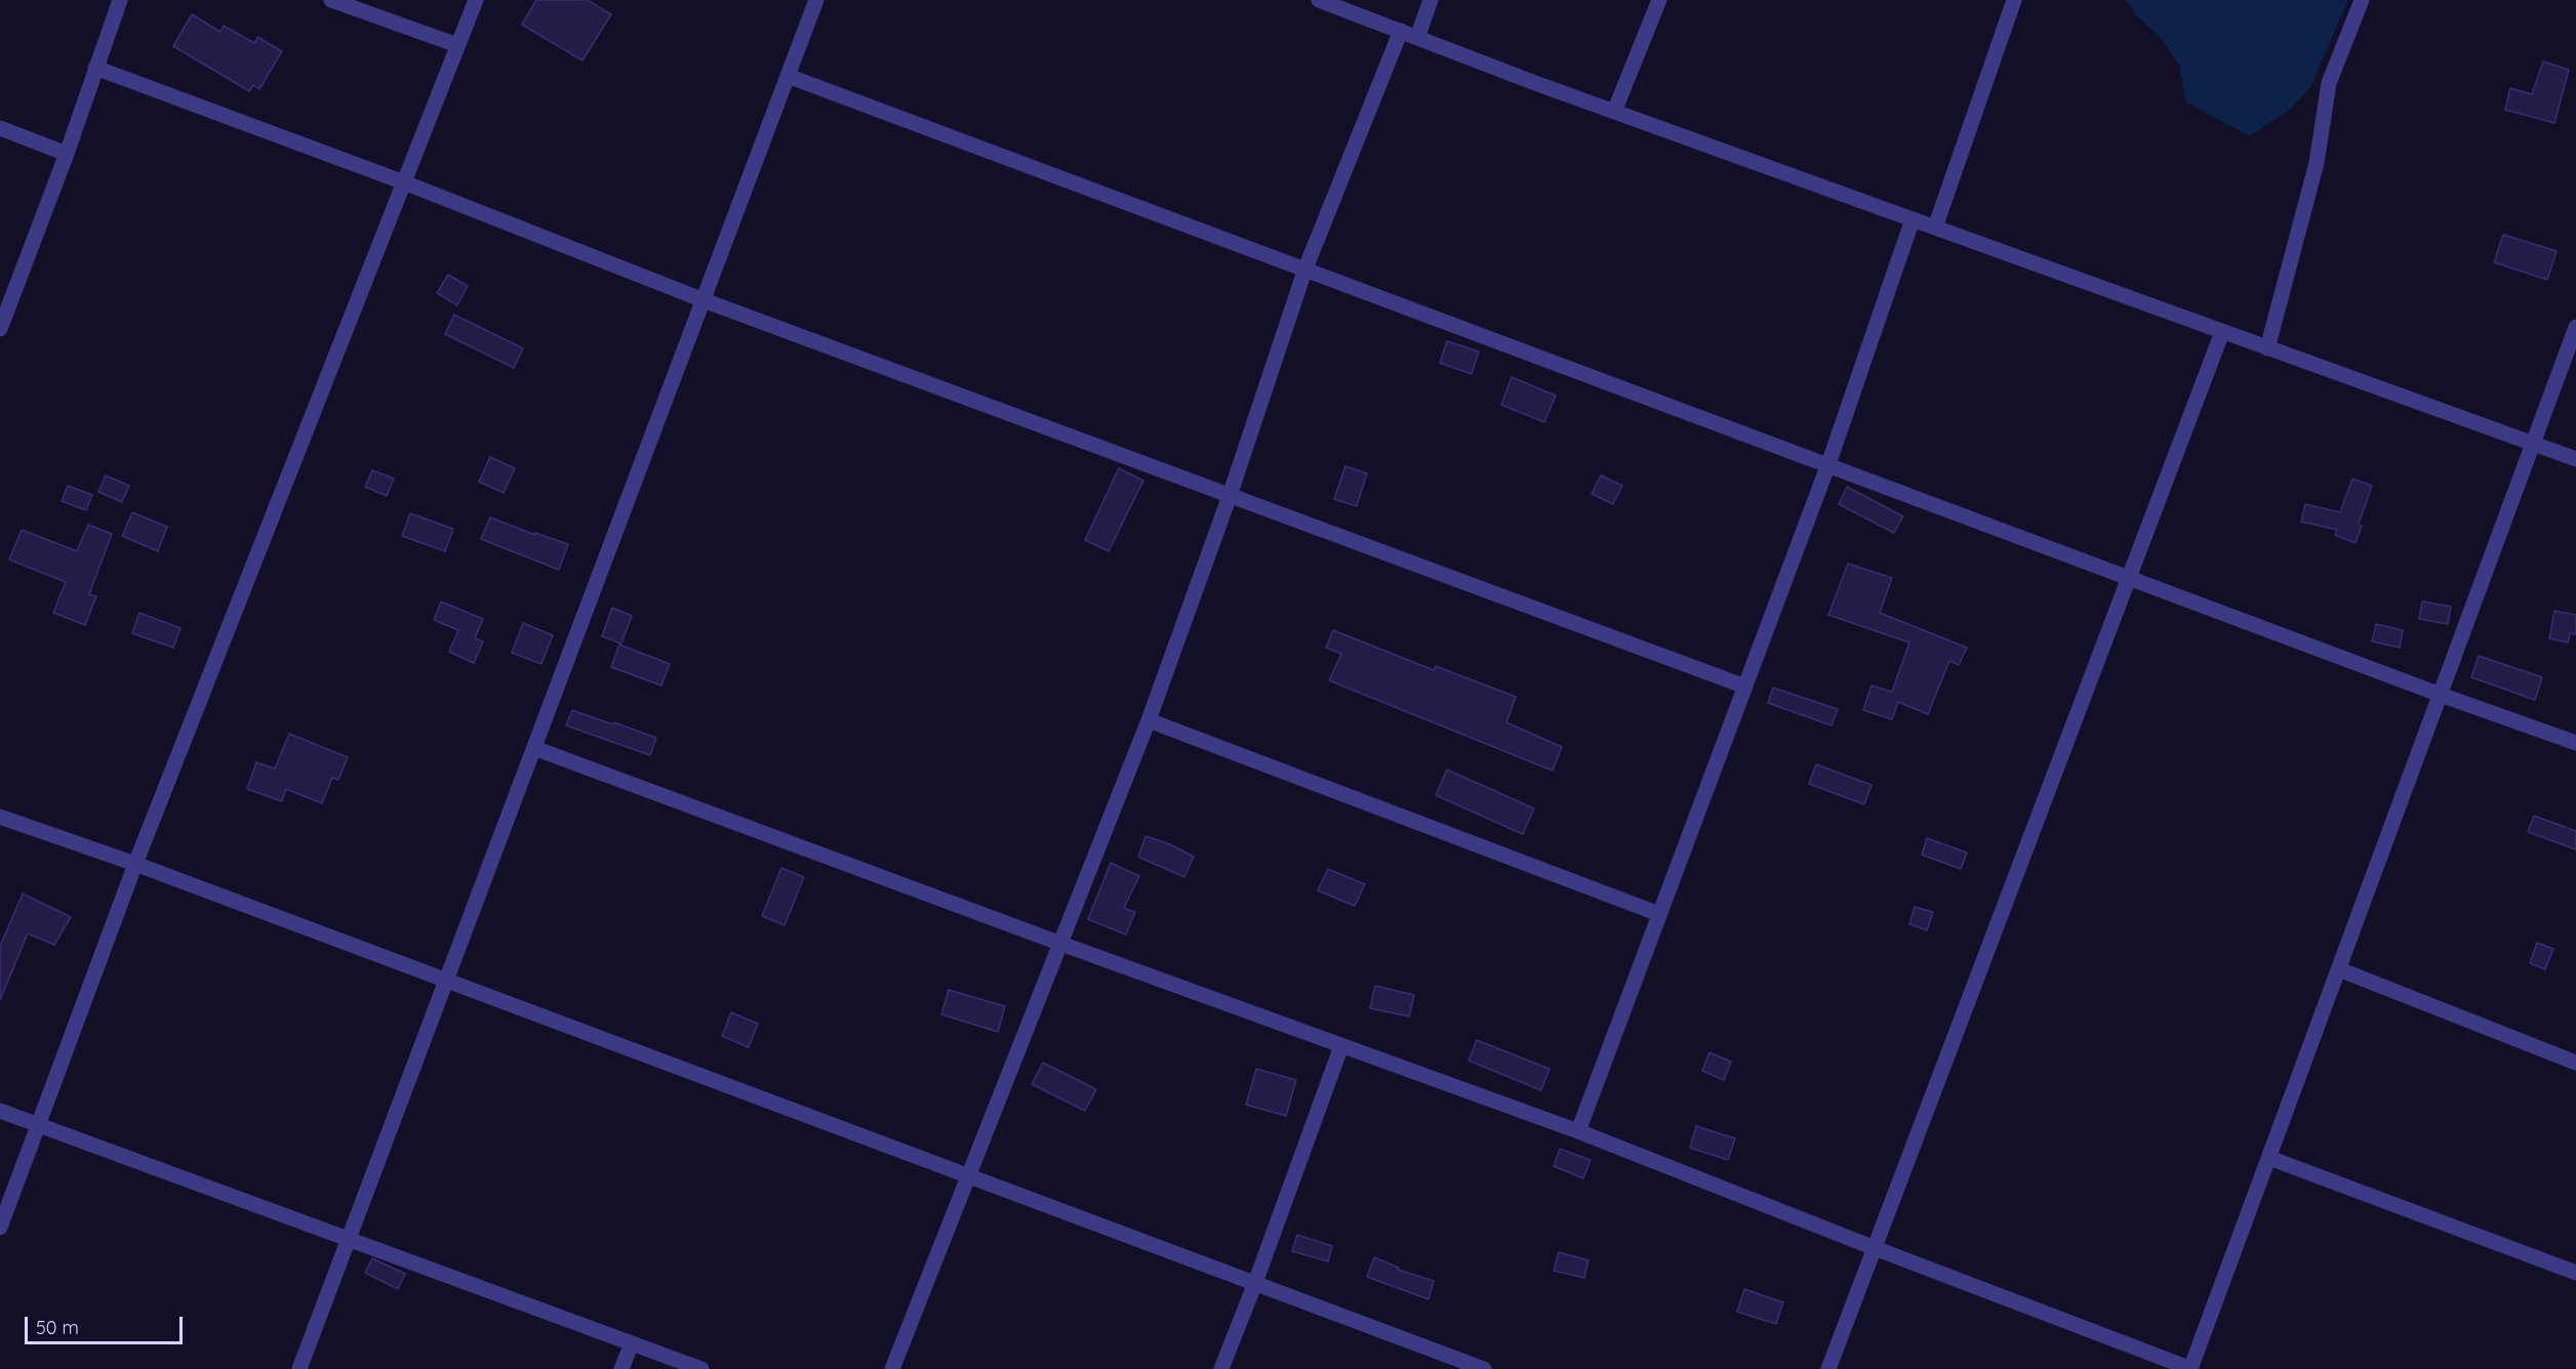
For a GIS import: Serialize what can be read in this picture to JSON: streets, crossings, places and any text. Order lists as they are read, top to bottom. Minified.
{"scale_bar":"50 m"}
